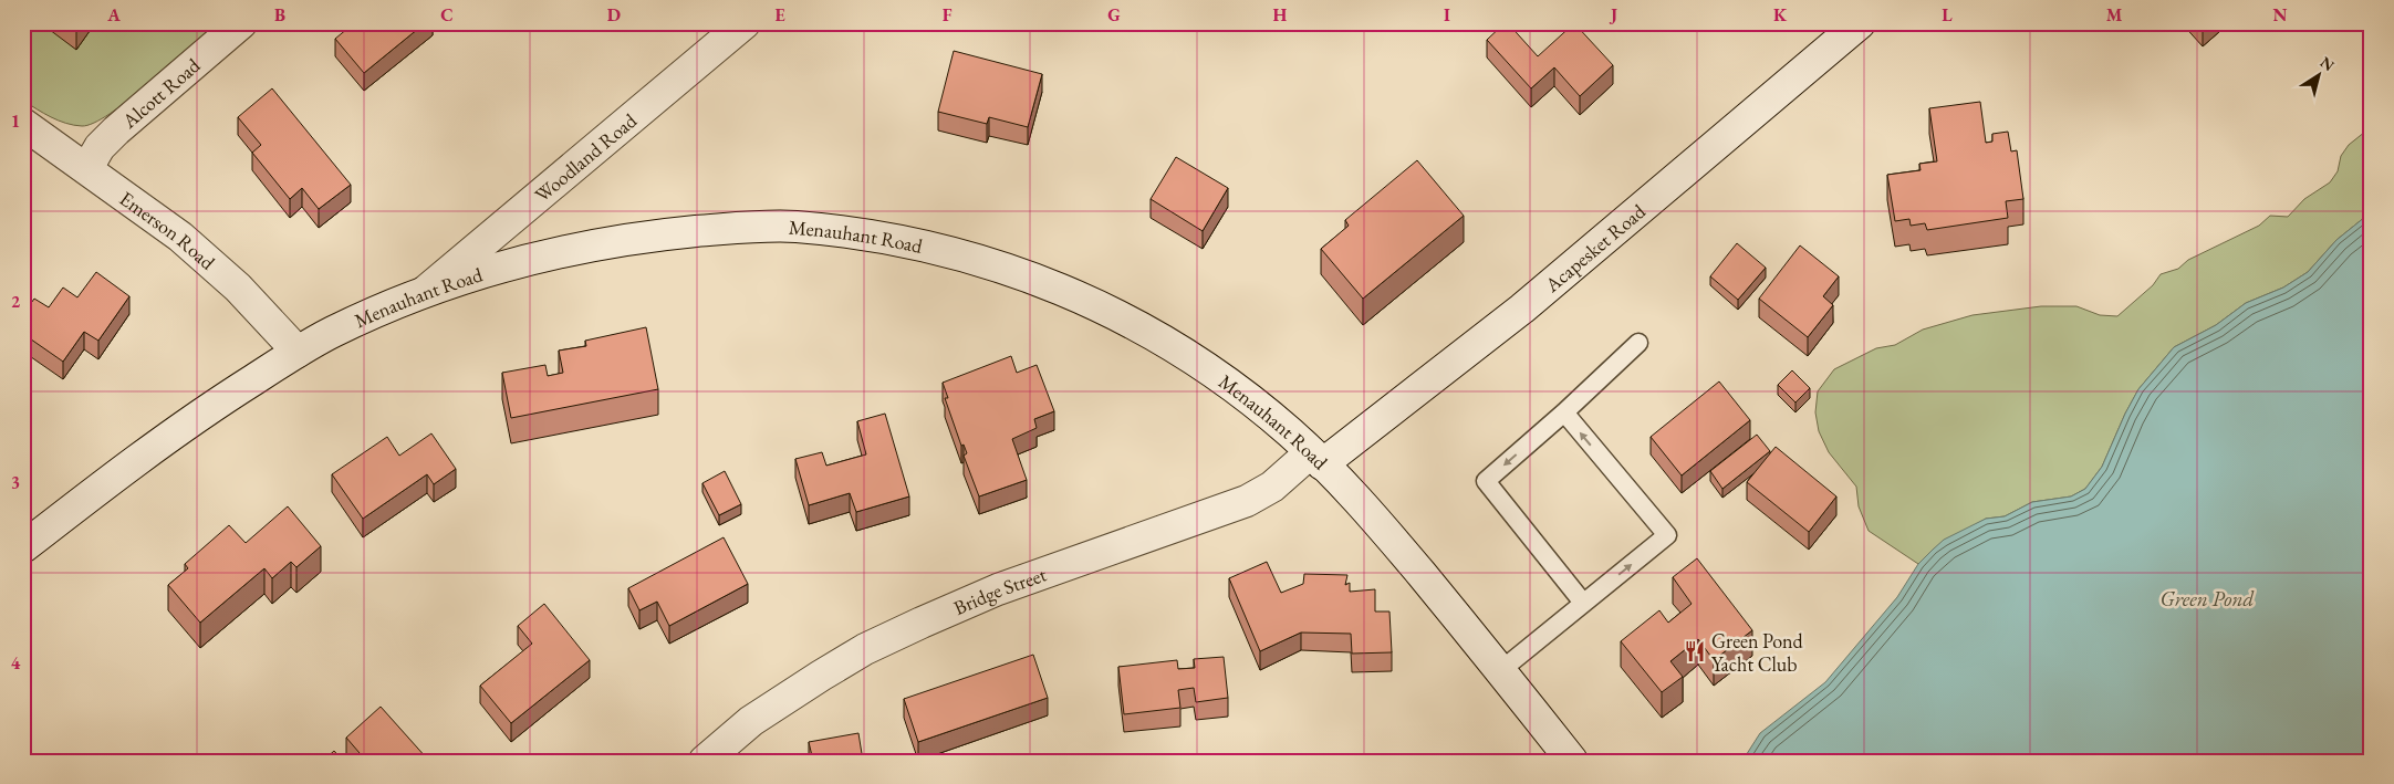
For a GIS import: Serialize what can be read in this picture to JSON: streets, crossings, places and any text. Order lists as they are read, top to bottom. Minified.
{"streets":{"main road":["Alcott Road","Woodland Road","Emerson Road","Menauhant Road","Acapesket Road","Bridge Street"]},"crossings":[["Alcott Road","Emerson Road"],["Woodland Road","Menauhant Road"],["Emerson Road","Menauhant Road"],["Menauhant Road","Acapesket Road"],["Menauhant Road","Bridge Street"],["Acapesket Road","Bridge Street"]],"water":["Green Pond"],"places":{"restaurant":["Green Pond Yacht Club"]},"north":"top right","grid":{"columns":["A","B","C","D","E","F","G","H","I","J","K","L","M","N"],"rows":["1","2","3","4"]}}
